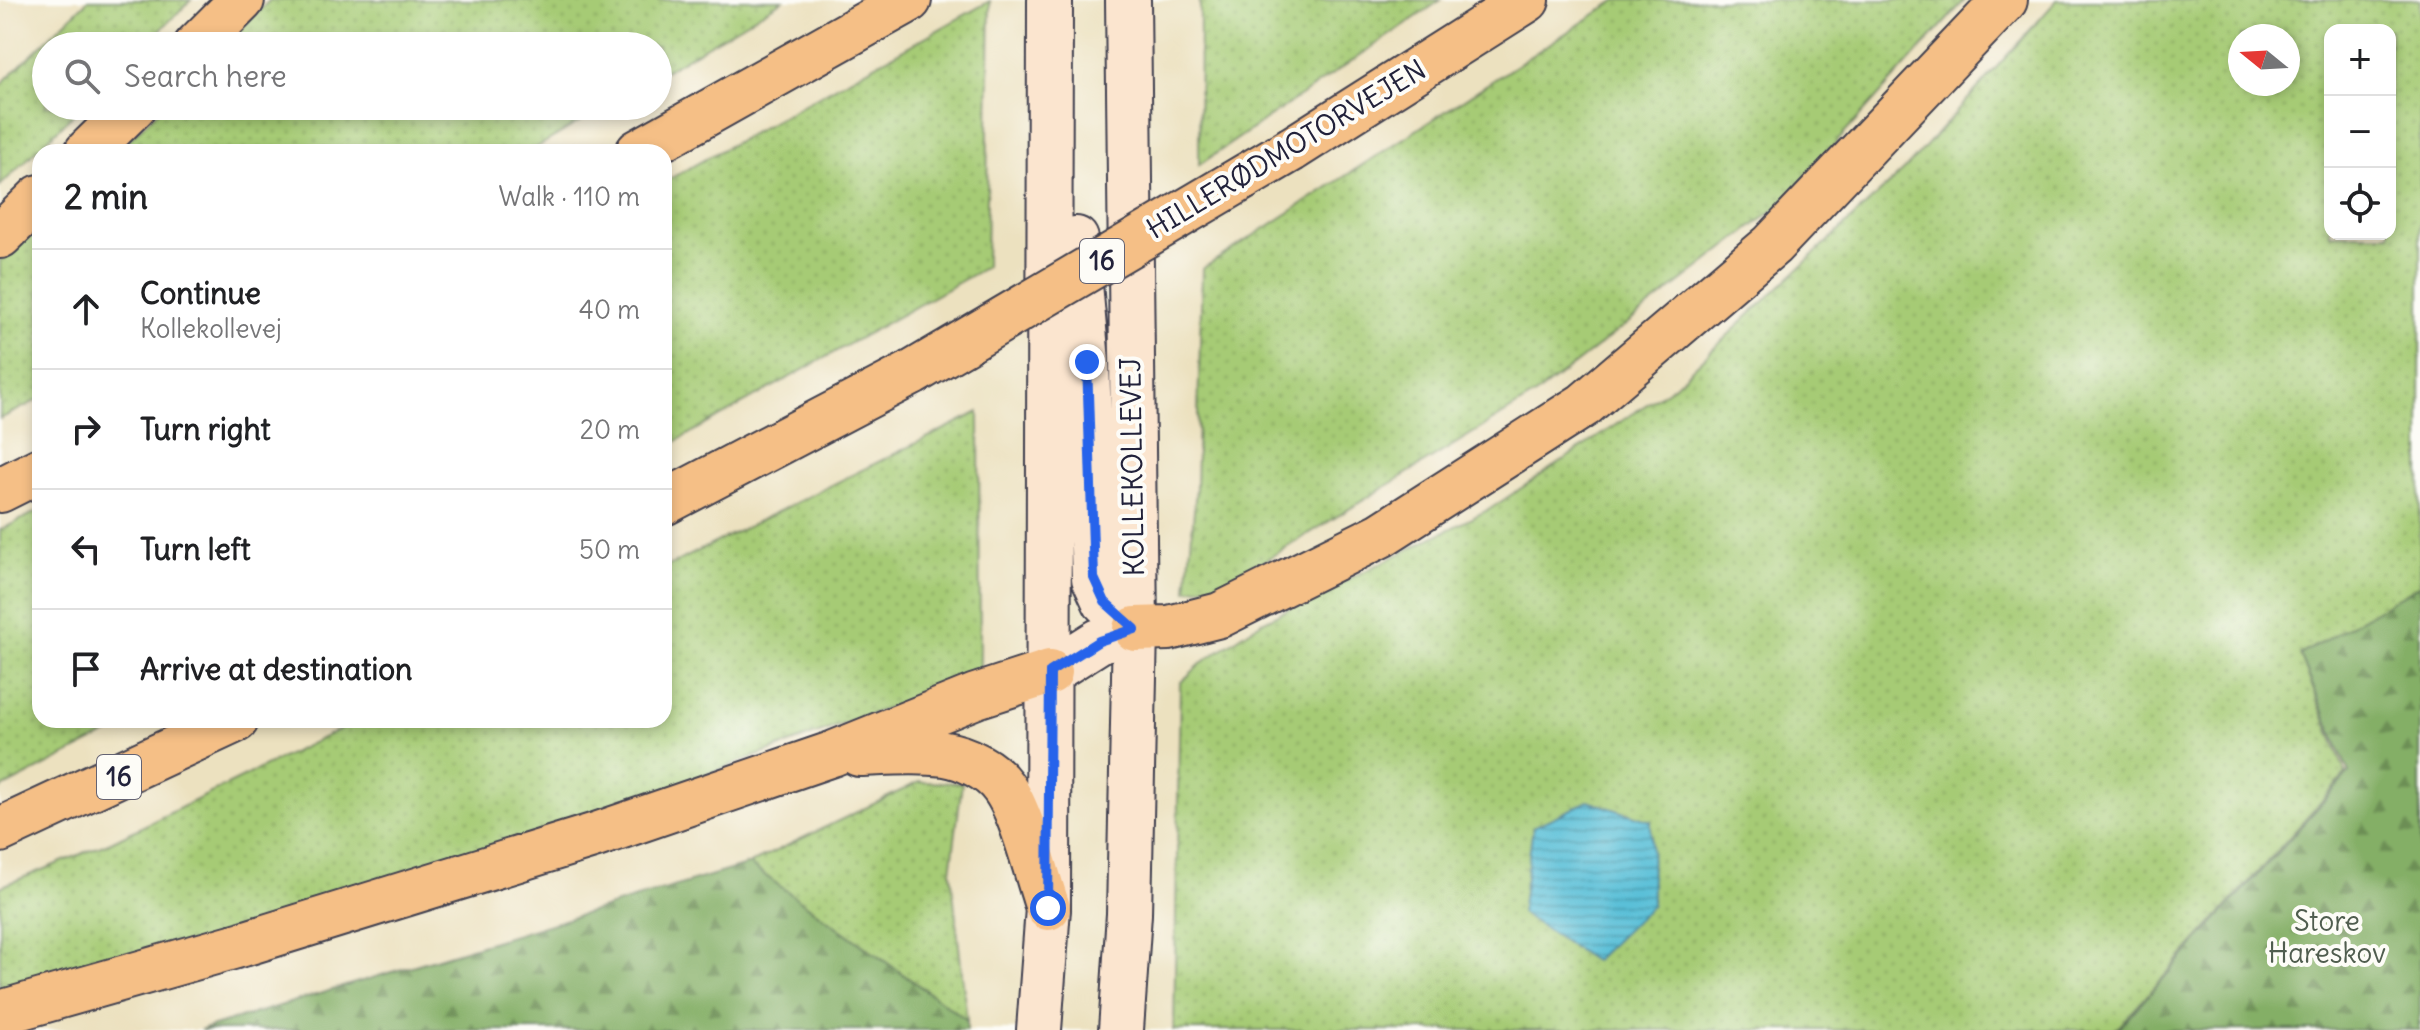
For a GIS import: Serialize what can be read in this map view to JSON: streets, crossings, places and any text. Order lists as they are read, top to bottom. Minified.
{"streets":{"highway":["HILLERØDMOTORVEJEN","16"],"street":["KOLLEKOLLEVEJ"]},"parks":["Store Hareskov"],"north":"left","page":{"map_buttons":["+","−"],"search":"Search here","heading":["2 min","Walk · 110 m"],"list":[["Continue","Kollekollevej","40 m"],["Turn right","20 m"],["Turn left","50 m"],"Arrive at destination"]}}
